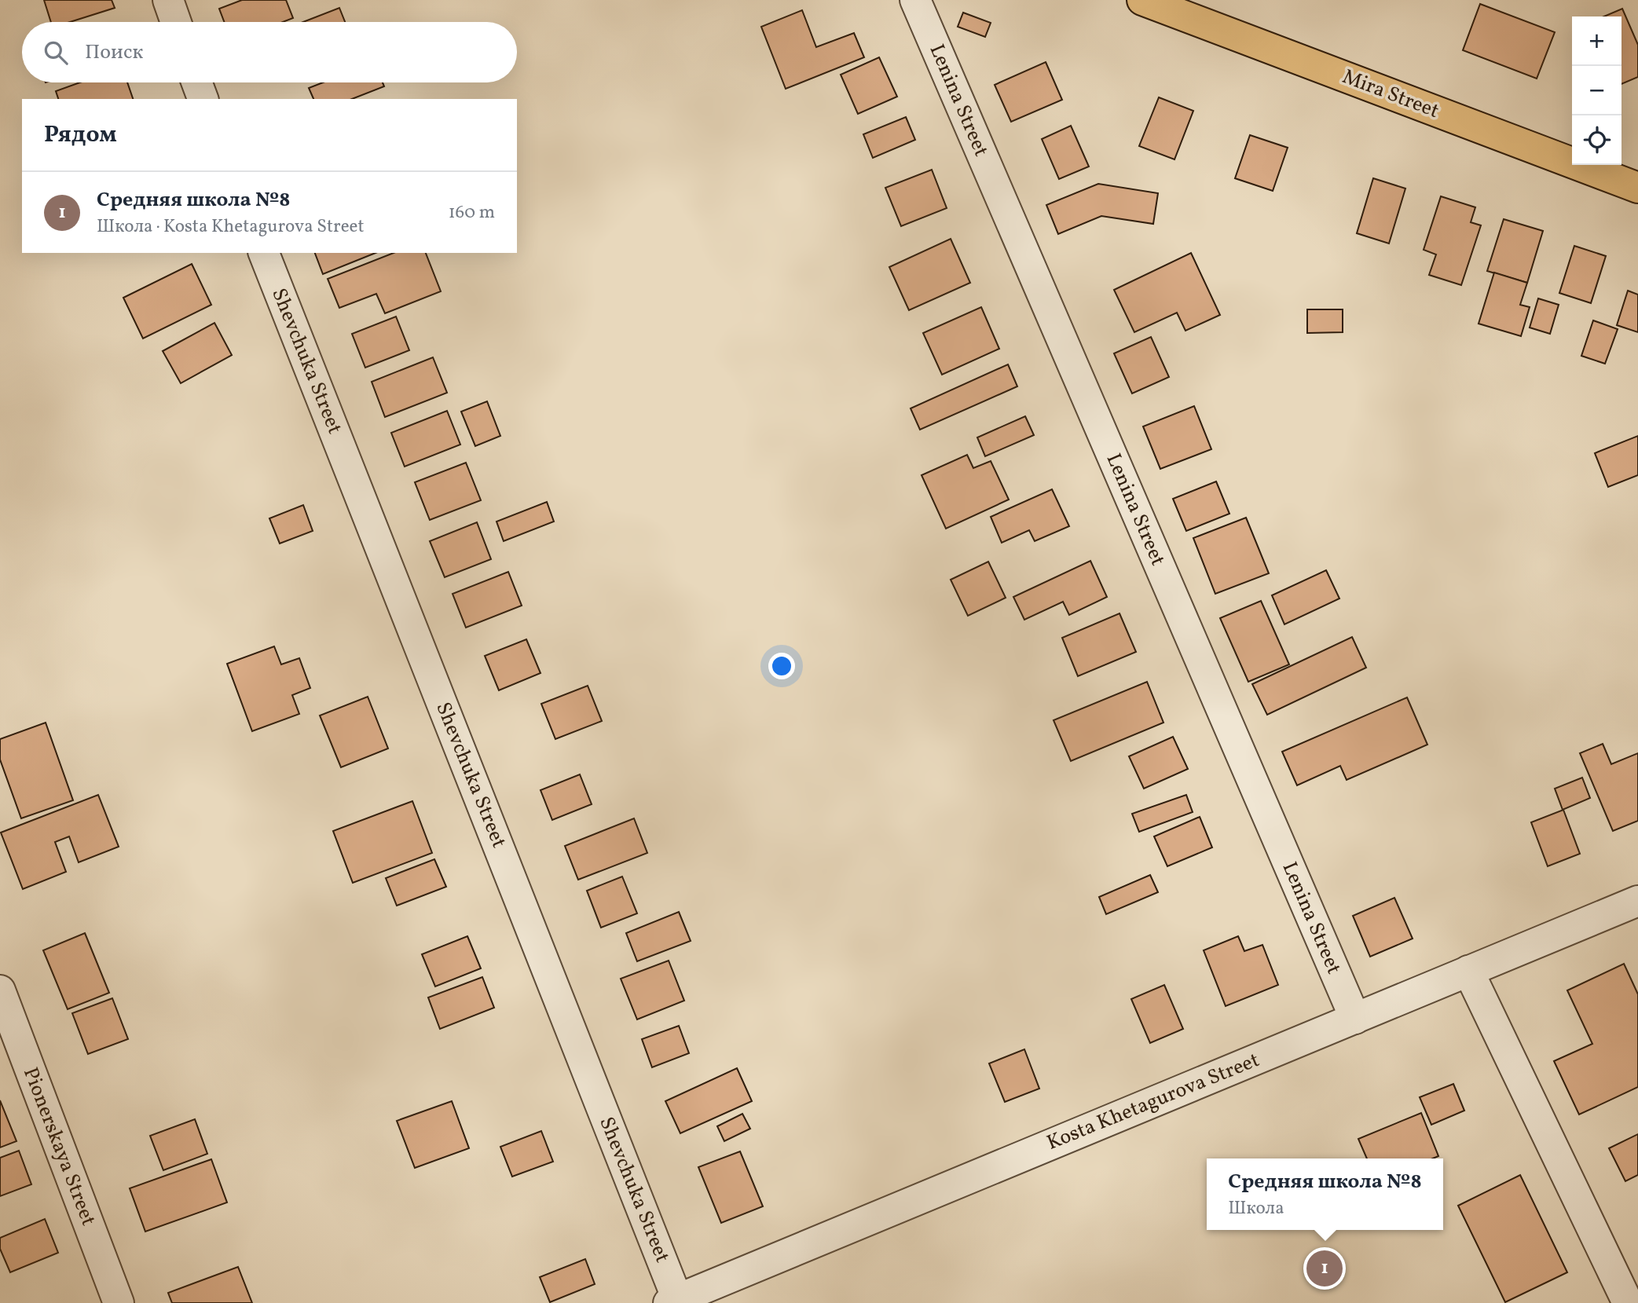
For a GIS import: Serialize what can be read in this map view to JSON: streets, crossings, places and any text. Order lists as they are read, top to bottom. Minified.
{"streets":{"main road":["Mira Street"],"street":["Lenina Street","Shevchuka Street","Kosta Khetagurova Street","Pionerskaya Street"]},"crossings":[["Lenina Street","Kosta Khetagurova Street"],["Shevchuka Street","Kosta Khetagurova Street"]],"page":{"map_buttons":["+","−"],"search":"Поиск","heading":"Рядом","list":[{"mark":"1","name":"Средняя школа №8","note":"Школа · Kosta Khetagurova Street","value":"160 m"}],"popup":["Средняя школа №8","Школа"],"pins":"1"}}
